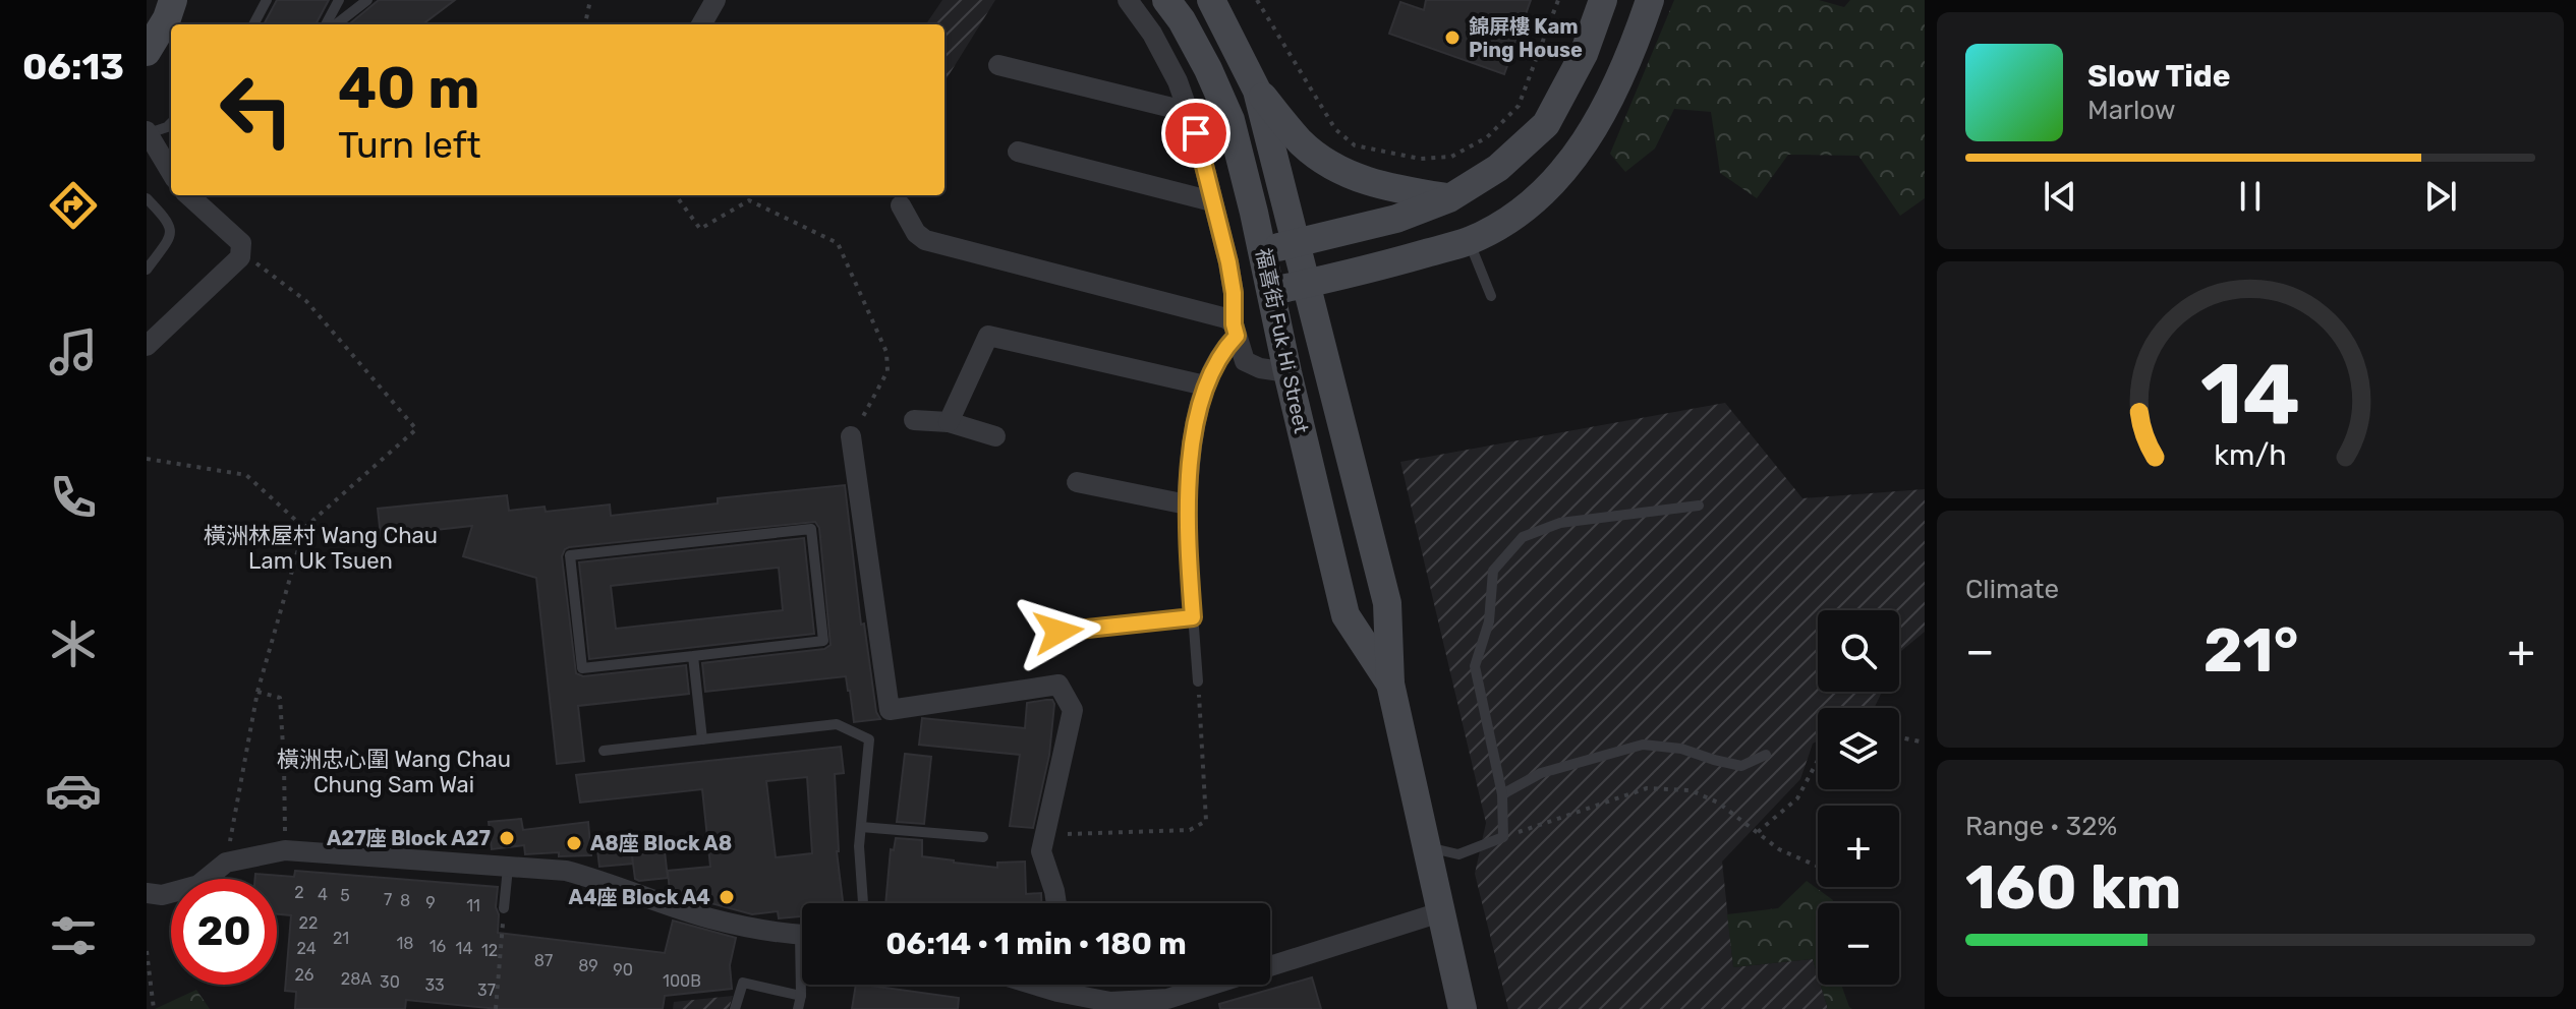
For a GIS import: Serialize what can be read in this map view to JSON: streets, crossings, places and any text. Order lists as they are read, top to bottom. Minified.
{"streets":{"main road":["福喜街 Fuk Hi Street"]},"districts":["橫洲林屋村 Wang Chau Lam Uk Tsuen","橫洲忠心圍 Wang Chau Chung Sam Wai"],"places":["錦屏樓 Kam Ping House","A27座 Block A27","A8座 Block A8","A4座 Block A4"],"house_numbers":["2","4","5","7","8","9","11","22","21","18","16","24","14","12","87","89","90","26","28A","100B","30","33","37"],"page":{"tabs":"06:13","turn":["40 m","Turn left"],"song":["Slow Tide","Marlow"],"tile":["Climate",["Range · 32%","160 km"]],"map_buttons":["+","−"],"heat":["−","21°","+"],"limit":"20","trip":"06:14 · 1 min · 180 m","gauge":["14","km/h"]}}
